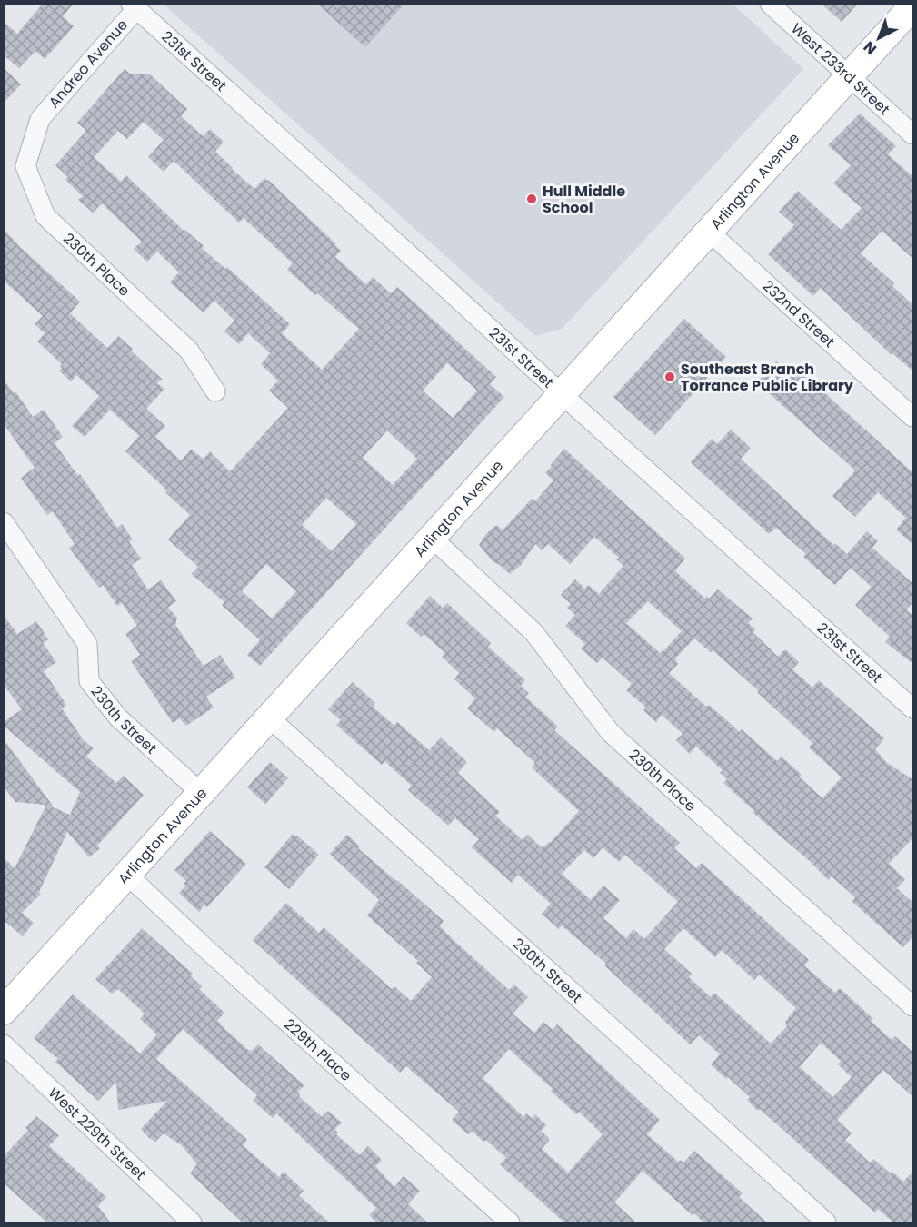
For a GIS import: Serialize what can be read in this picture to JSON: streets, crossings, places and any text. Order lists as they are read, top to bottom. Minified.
{"streets":{"main road":["Arlington Avenue"],"street":["231st Street","Andreo Avenue","West 233rd Street","230th Place","232nd Street","230th Street","229th Place","West 229th Street"]},"crossings":[["231st Street","Andreo Avenue"],["231st Street","Arlington Avenue"],["Andreo Avenue","230th Place"],["West 233rd Street","Arlington Avenue"],["Arlington Avenue","230th Place"],["Arlington Avenue","232nd Street"],["Arlington Avenue","230th Street"],["Arlington Avenue","229th Place"]],"places":["Hull Middle School","Southeast Branch Torrance Public Library"],"north":"bottom left"}
